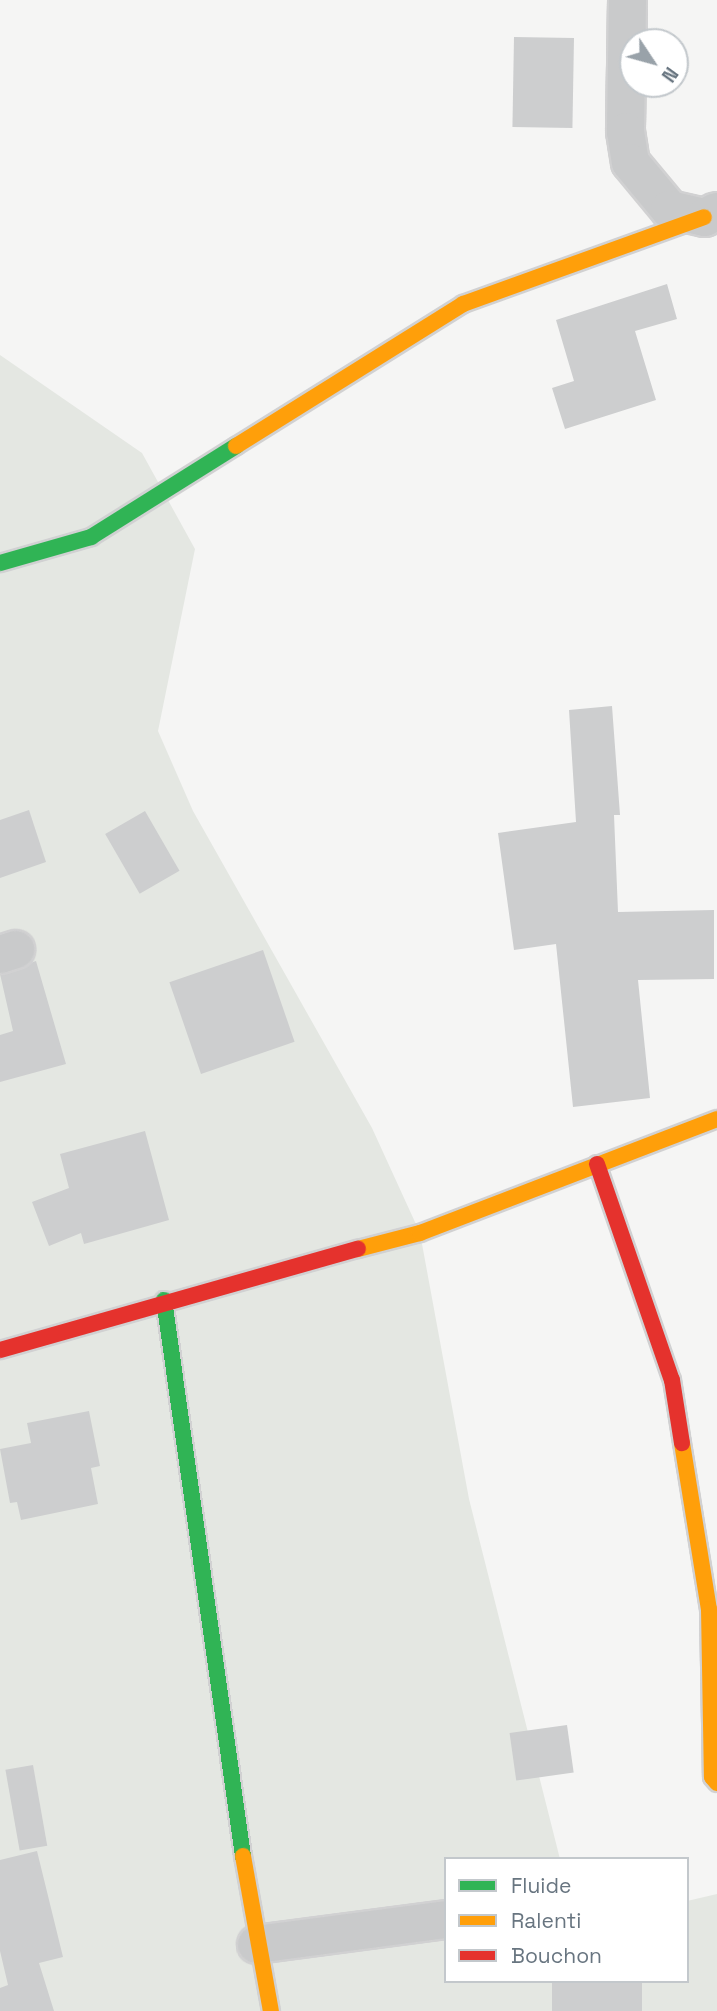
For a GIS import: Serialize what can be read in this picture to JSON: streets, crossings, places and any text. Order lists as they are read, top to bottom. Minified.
{"legend":["Fluide","Ralenti","Bouchon"],"north":"bottom right"}
